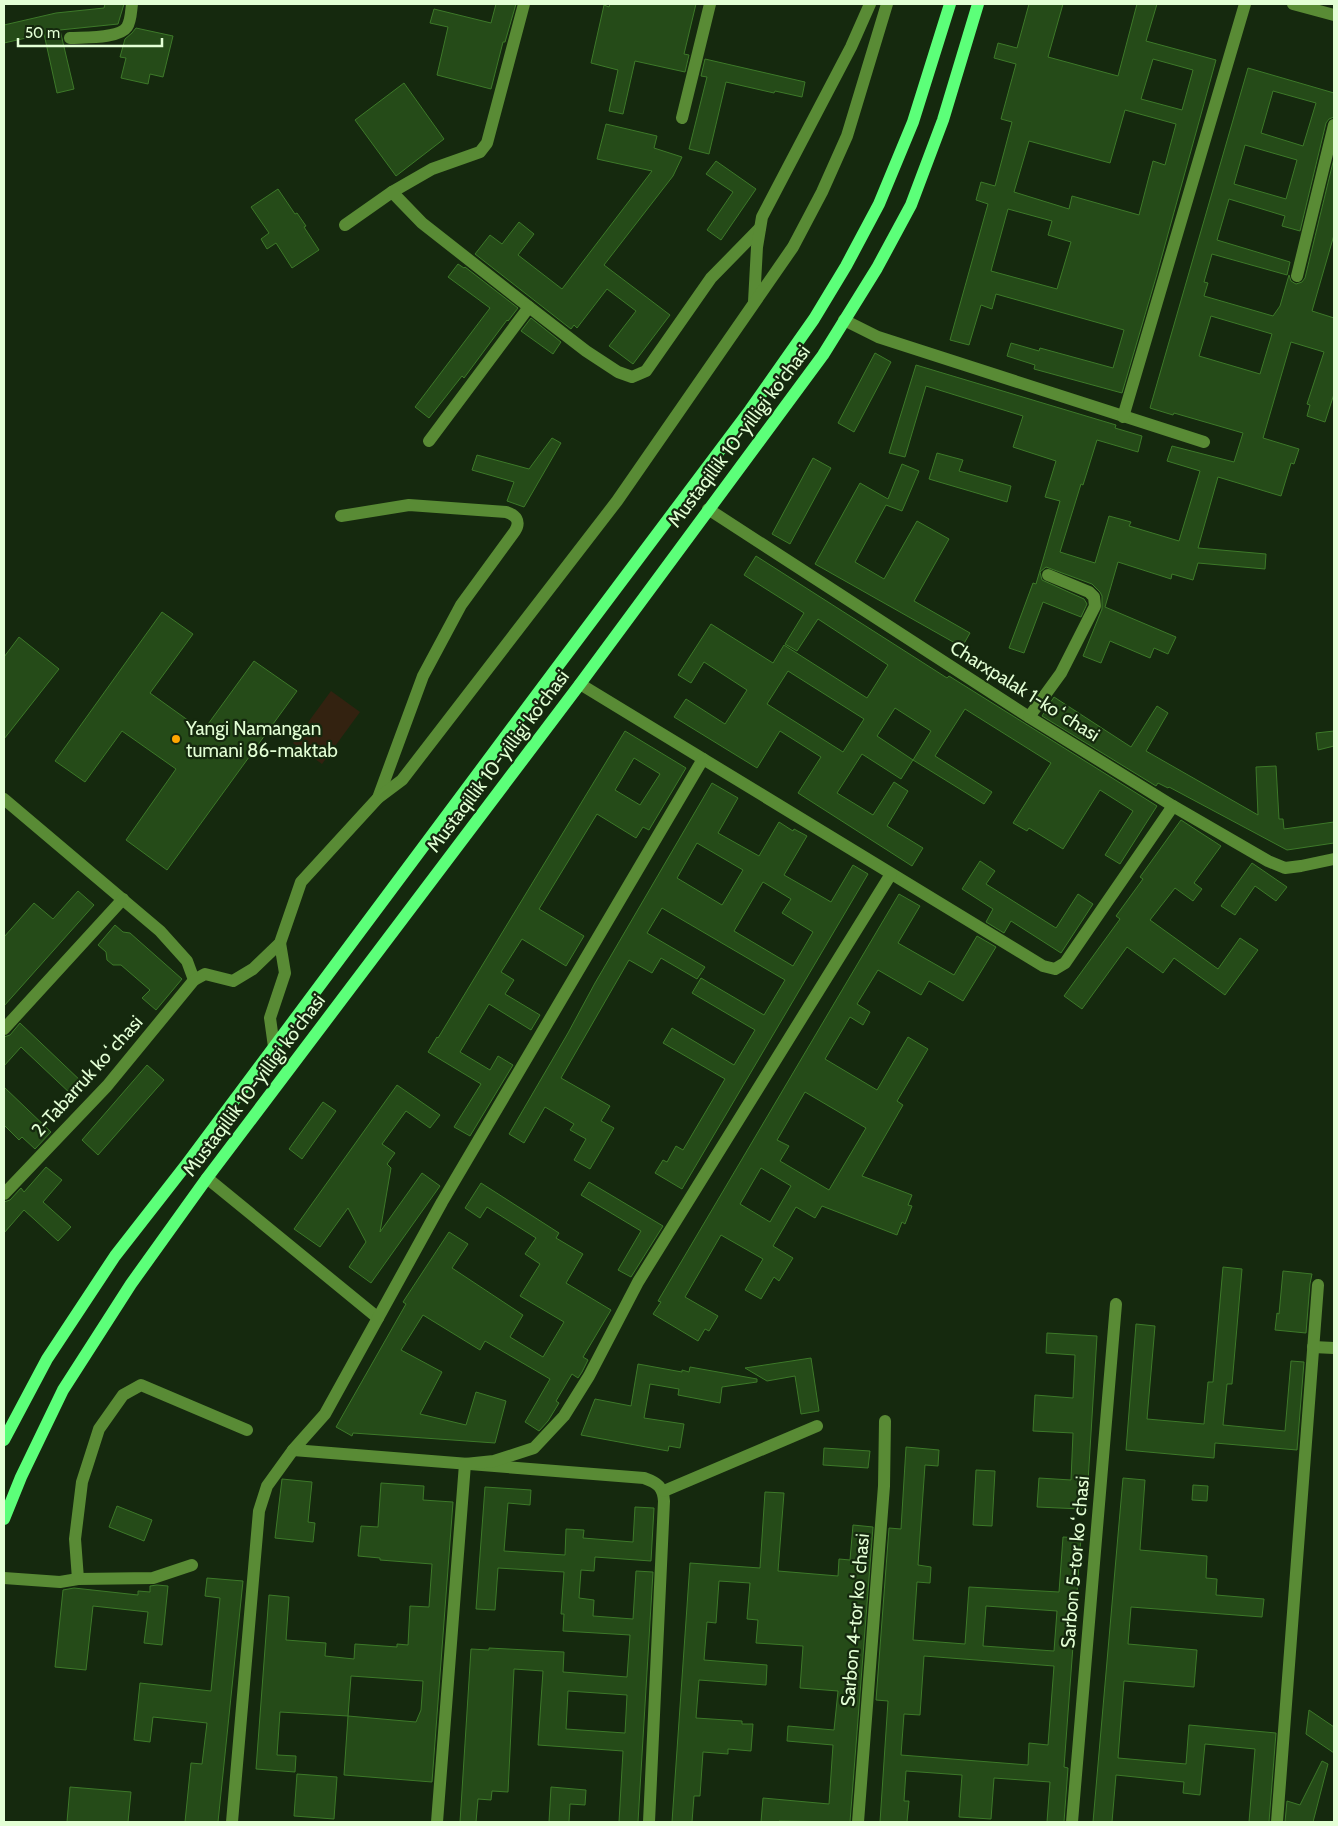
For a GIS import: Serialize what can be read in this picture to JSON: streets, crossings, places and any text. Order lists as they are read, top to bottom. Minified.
{"streets":{"main road":["Mustaqillik 10-yilligi ko'chasi"],"street":["Charxpalak 1-koʻchasi","2-Tabarruk koʻchasi","Sarbon 5-tor koʻchasi","Sarbon 4-tor koʻchasi"]},"crossings":[["Mustaqillik 10-yilligi ko'chasi","Charxpalak 1-koʻchasi"]],"places":["Yangi Namangan tumani 86-maktab"],"scale_bar":"50 m"}
